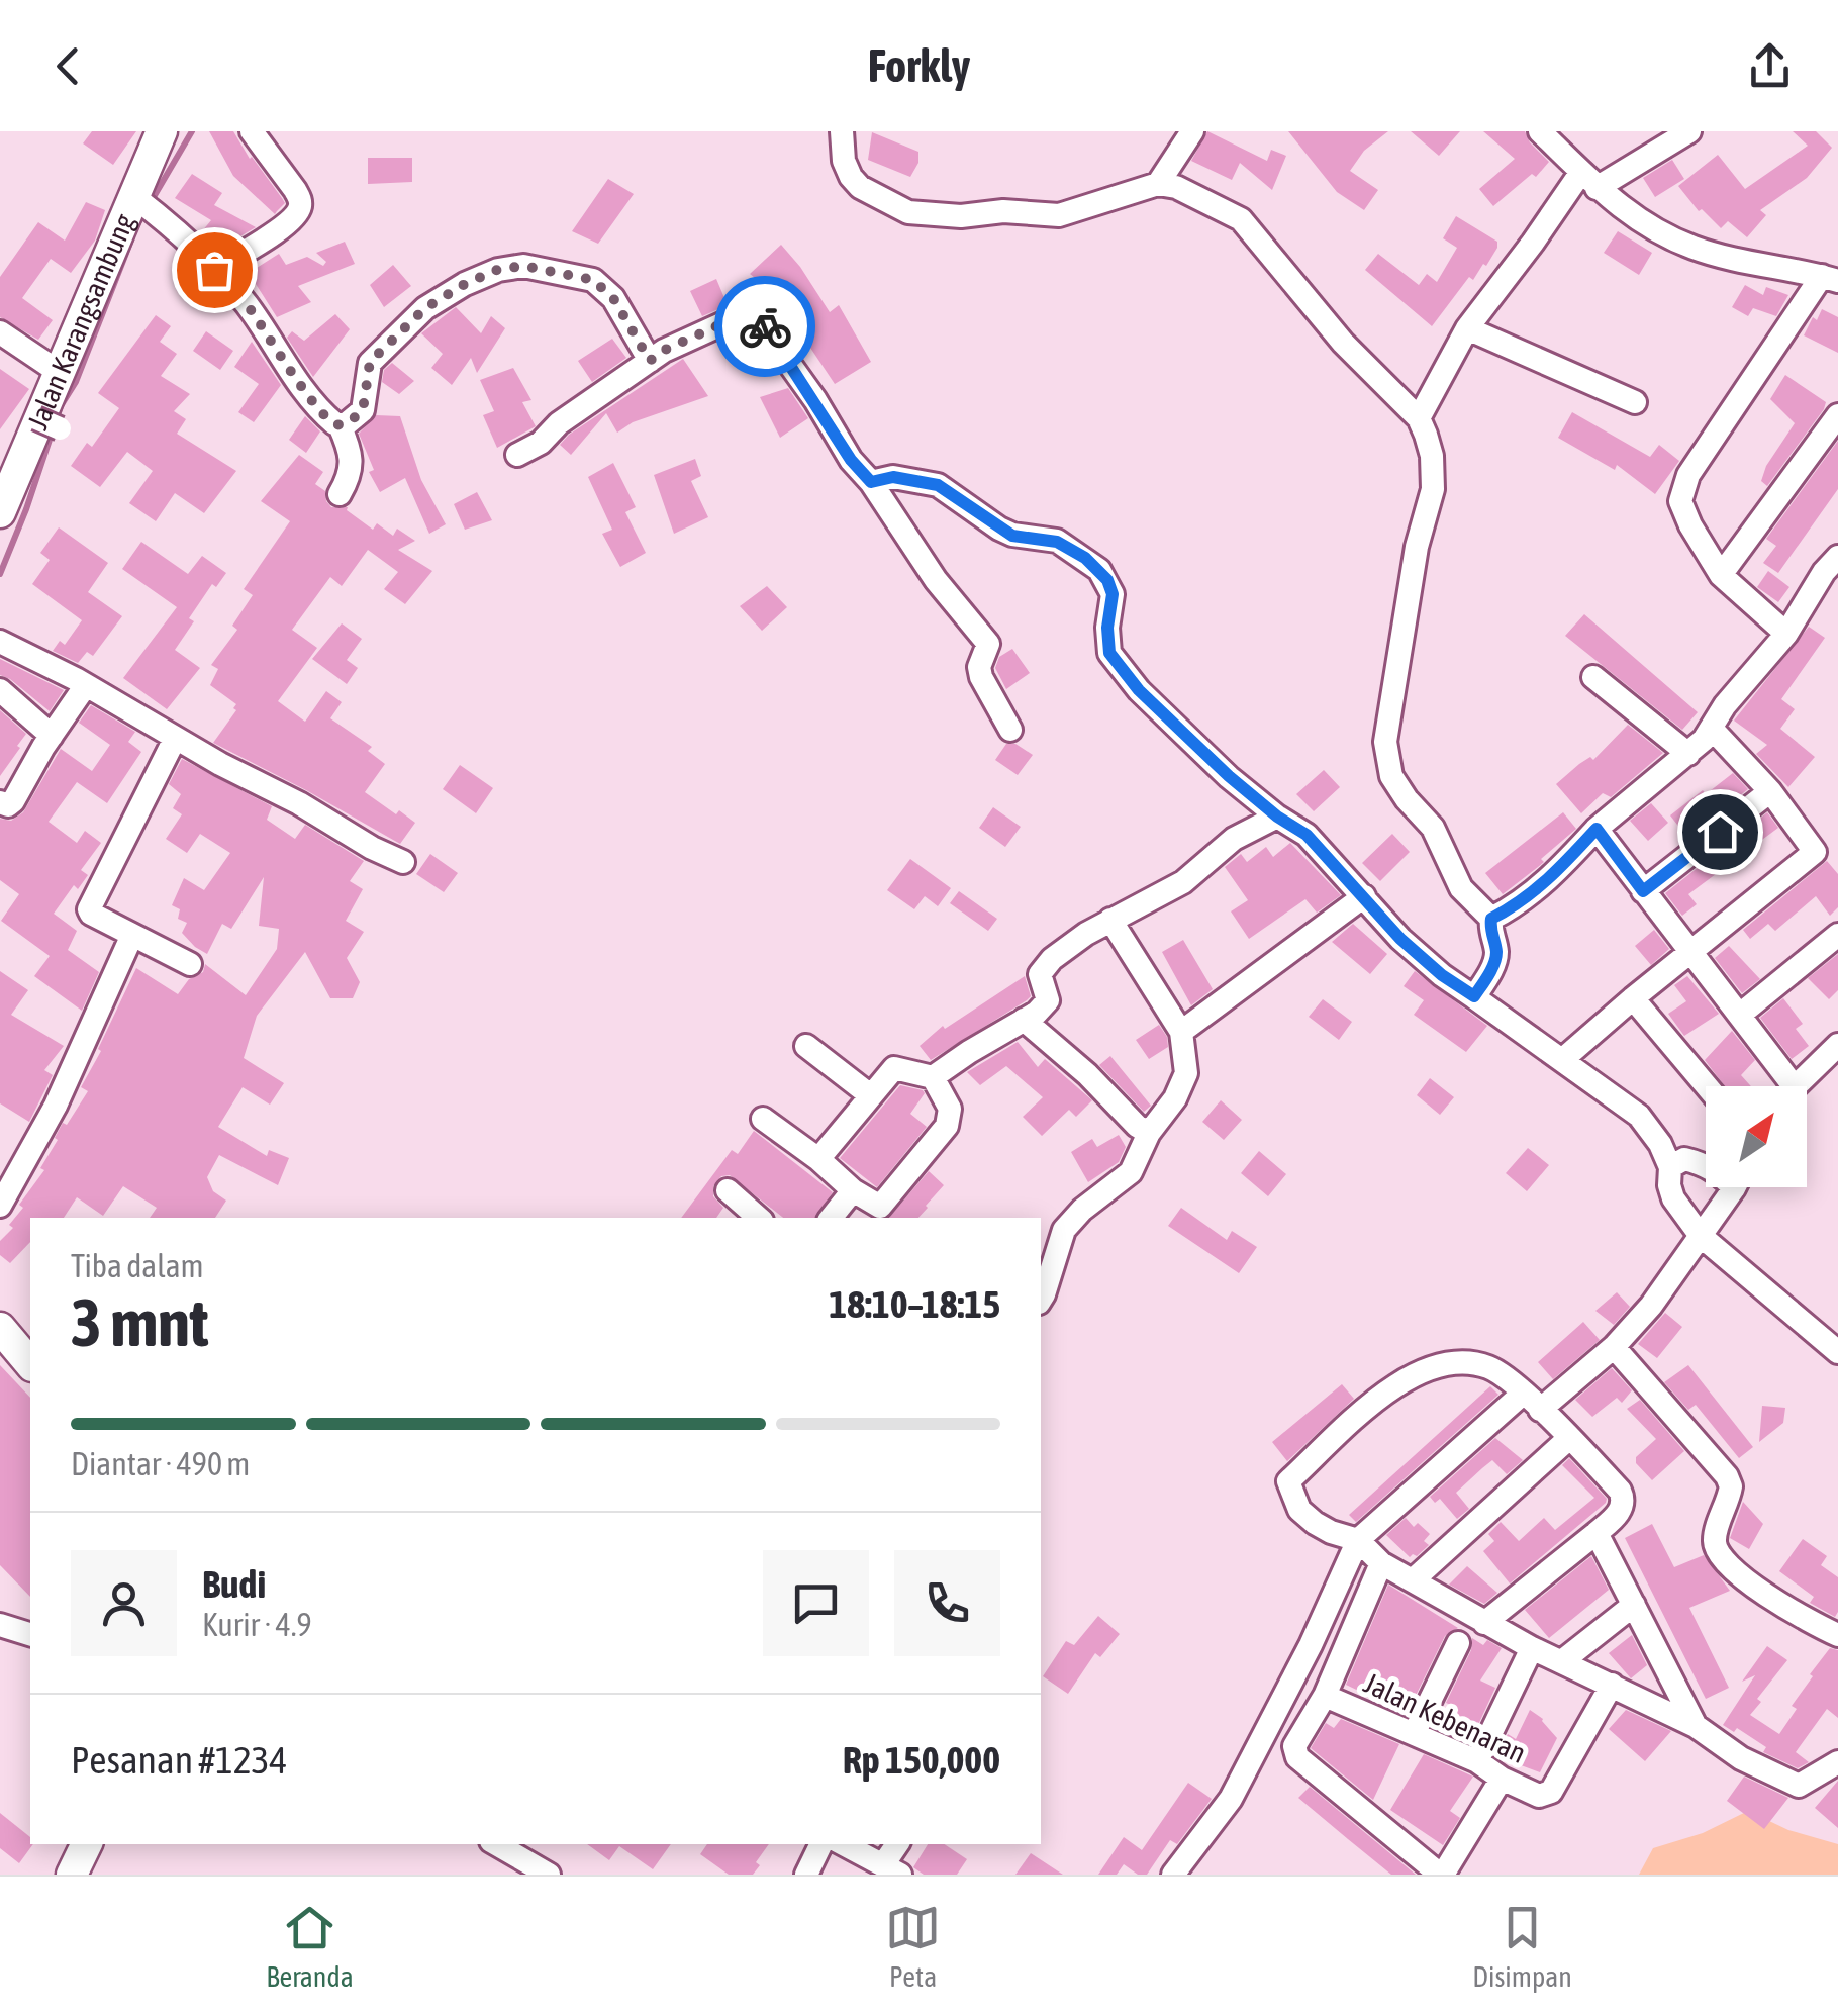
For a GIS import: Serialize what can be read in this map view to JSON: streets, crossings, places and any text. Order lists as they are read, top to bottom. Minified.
{"streets":{"main road":["Jalan Karangsambung"],"street":["Jalan Kebenaran"]},"north":"top right","page":{"header":"Forkly","heading":["3 mnt","Tiba dalam","18:10–18:15"],"panel":["Budi","Kurir · 4.9","Pesanan #1234","Rp 150,000"],"bar":"Diantar · 490 m","tabs":["Beranda","Peta","Disimpan"]}}
